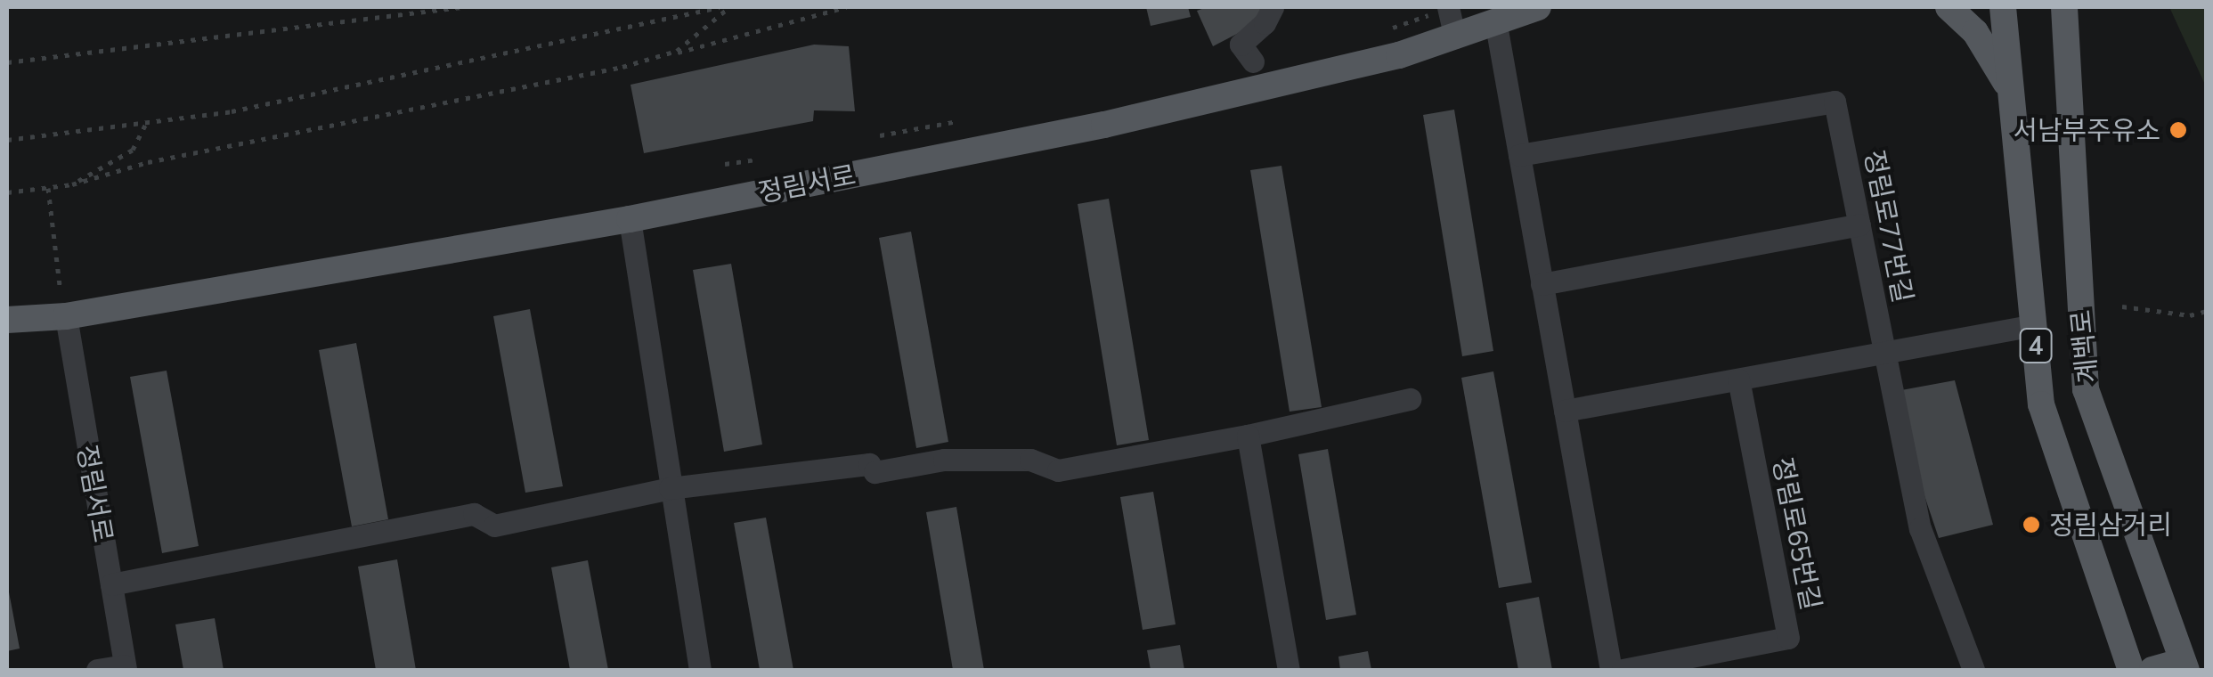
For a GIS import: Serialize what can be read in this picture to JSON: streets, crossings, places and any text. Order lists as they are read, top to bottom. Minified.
{"streets":{"main road":["정림서로","4","계백로"],"street":["정림로77번길","정림로65번길"]},"crossings":[["정림로77번길","계백로"],["계백로","정림로65번길"]],"places":["서남부주유소","정림삼거리"]}
